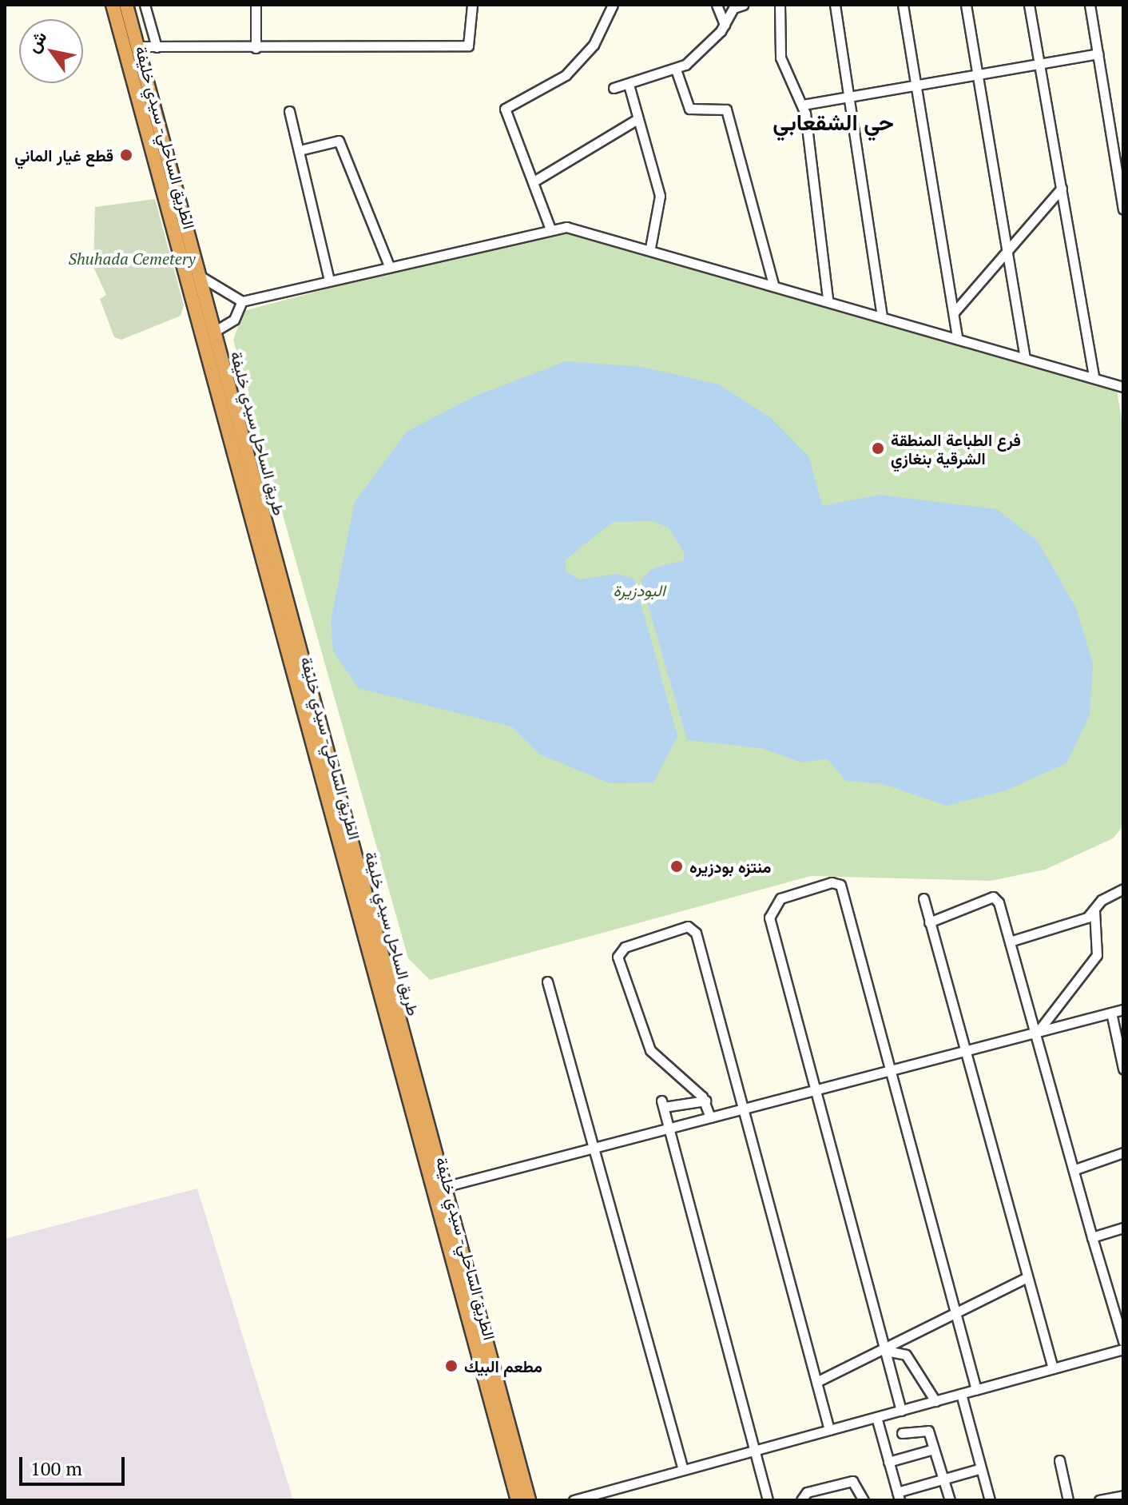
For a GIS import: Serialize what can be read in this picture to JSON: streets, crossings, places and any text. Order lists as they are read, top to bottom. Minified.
{"streets":{"highway":["الطريق الساحلي- سيدي خليفة","طريق الساحل سيدي خليفة"]},"crossings":[["الطريق الساحلي- سيدي خليفة","طريق الساحل سيدي خليفة"]],"districts":["حي الشقعابي"],"parks":["Shuhada Cemetery","البودزيرة"],"places":["قطع غيار الماني","فرع الطباعة المنطقة الشرقية بنغازي","منتزه بودزيره","مطعم البيك"],"scale_bar":"100 m","north":"top left"}
